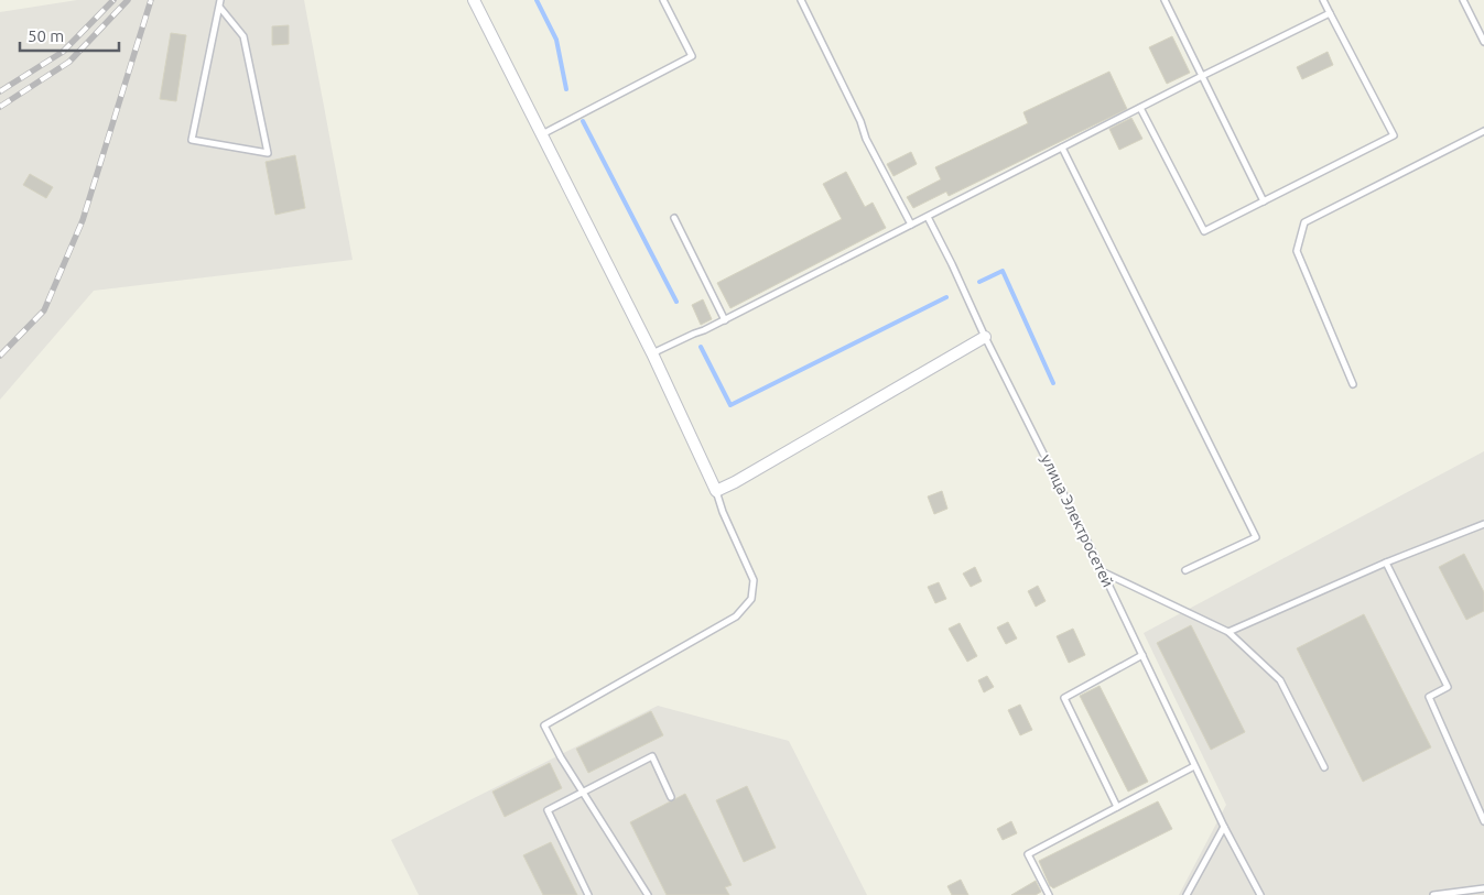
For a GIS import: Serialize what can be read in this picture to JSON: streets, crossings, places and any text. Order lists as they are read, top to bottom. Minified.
{"streets":{"lane":["улица Электросетей"]},"scale_bar":"50 m"}
